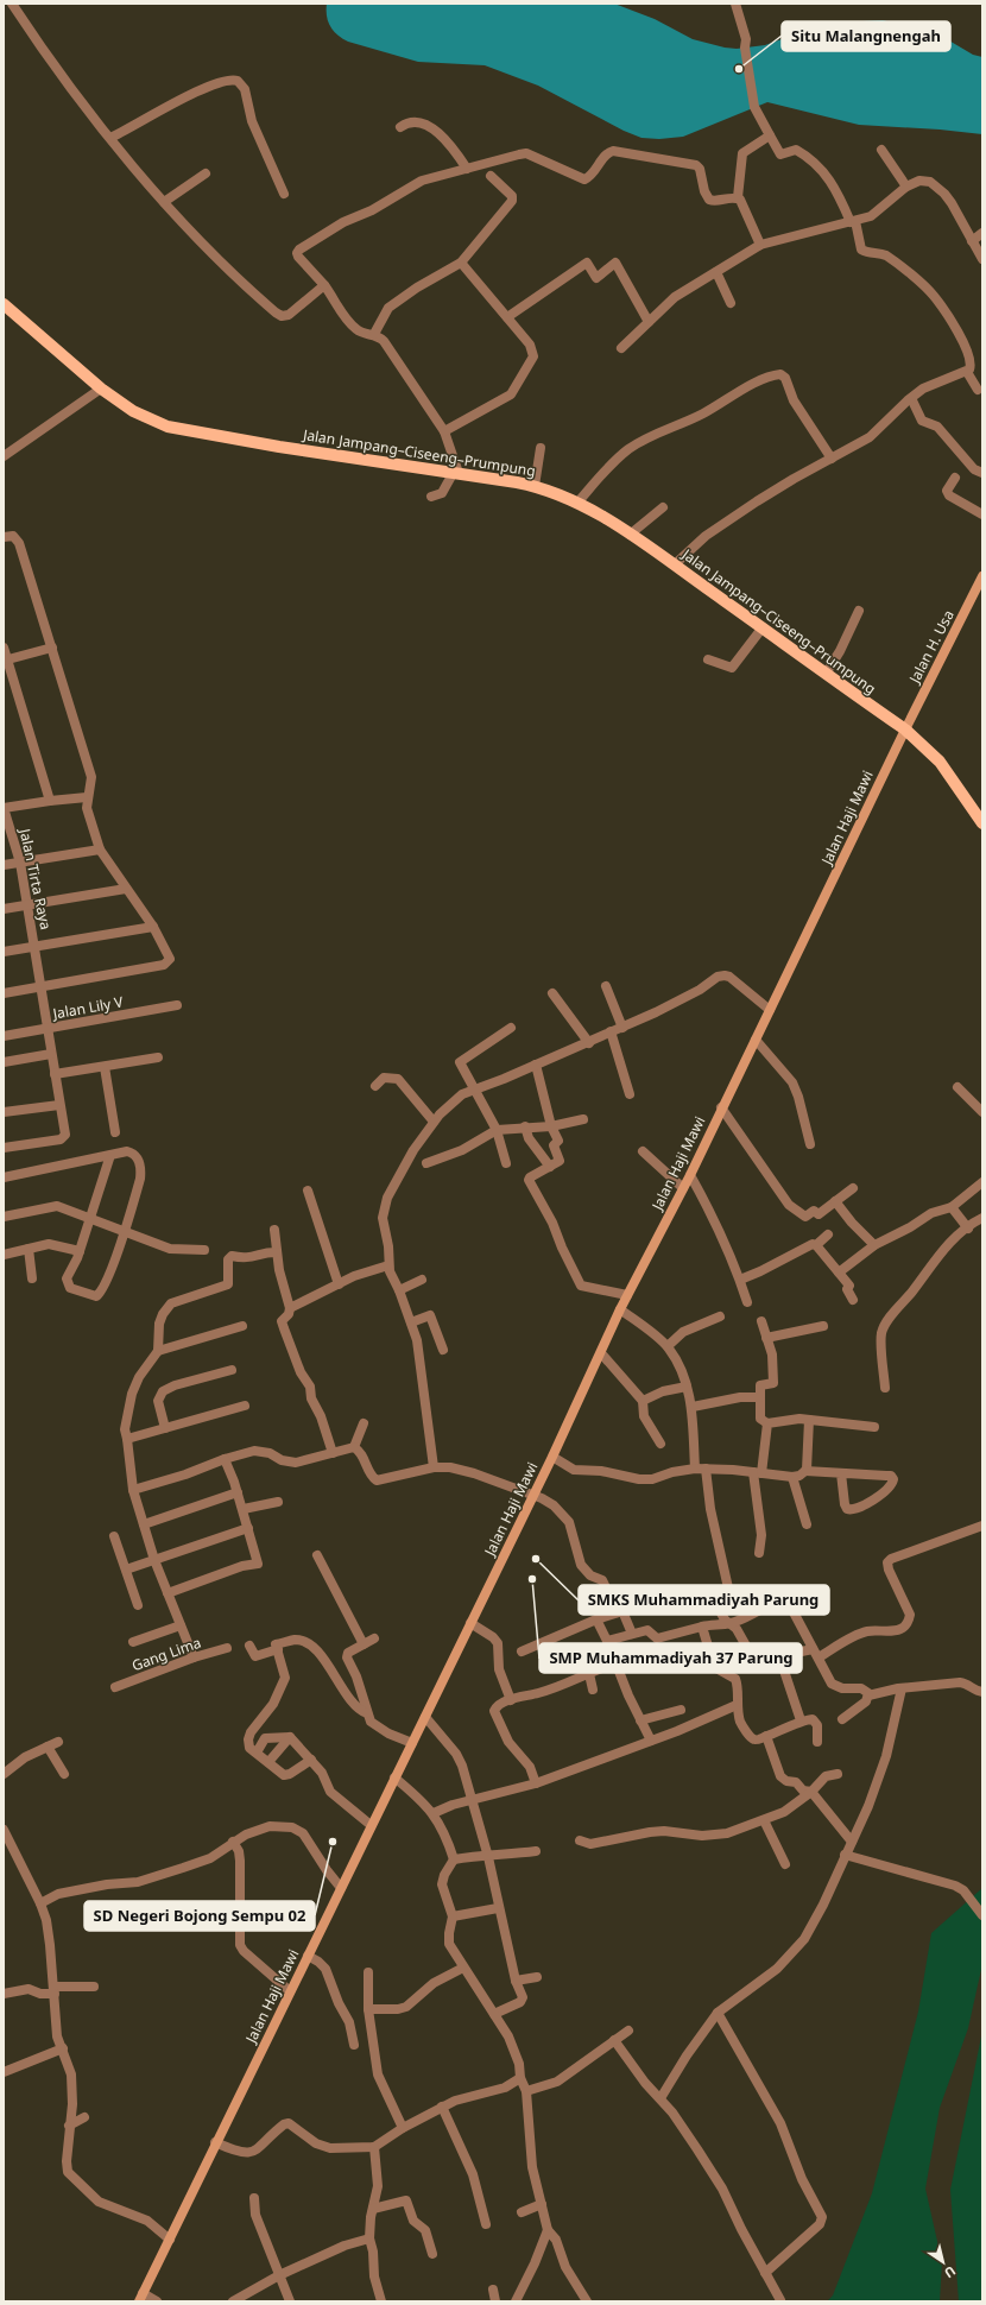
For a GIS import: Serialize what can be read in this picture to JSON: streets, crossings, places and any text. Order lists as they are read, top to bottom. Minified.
{"streets":{"main road":["Jalan Jampang–Ciseeng–Prumpung"],"street":["Jalan H. Usa","Jalan Haji Mawi","Jalan Tirta Raya","Jalan Lily V","Gang Lima"]},"crossings":[["Jalan Jampang–Ciseeng–Prumpung","Jalan H. Usa"],["Jalan Jampang–Ciseeng–Prumpung","Jalan Haji Mawi"],["Jalan H. Usa","Jalan Haji Mawi"],["Jalan Tirta Raya","Jalan Lily V"]],"places":["Situ Malangnengah","SMKS Muhammadiyah Parung","SMP Muhammadiyah 37 Parung","SD Negeri Bojong Sempu 02"],"north":"bottom right"}
